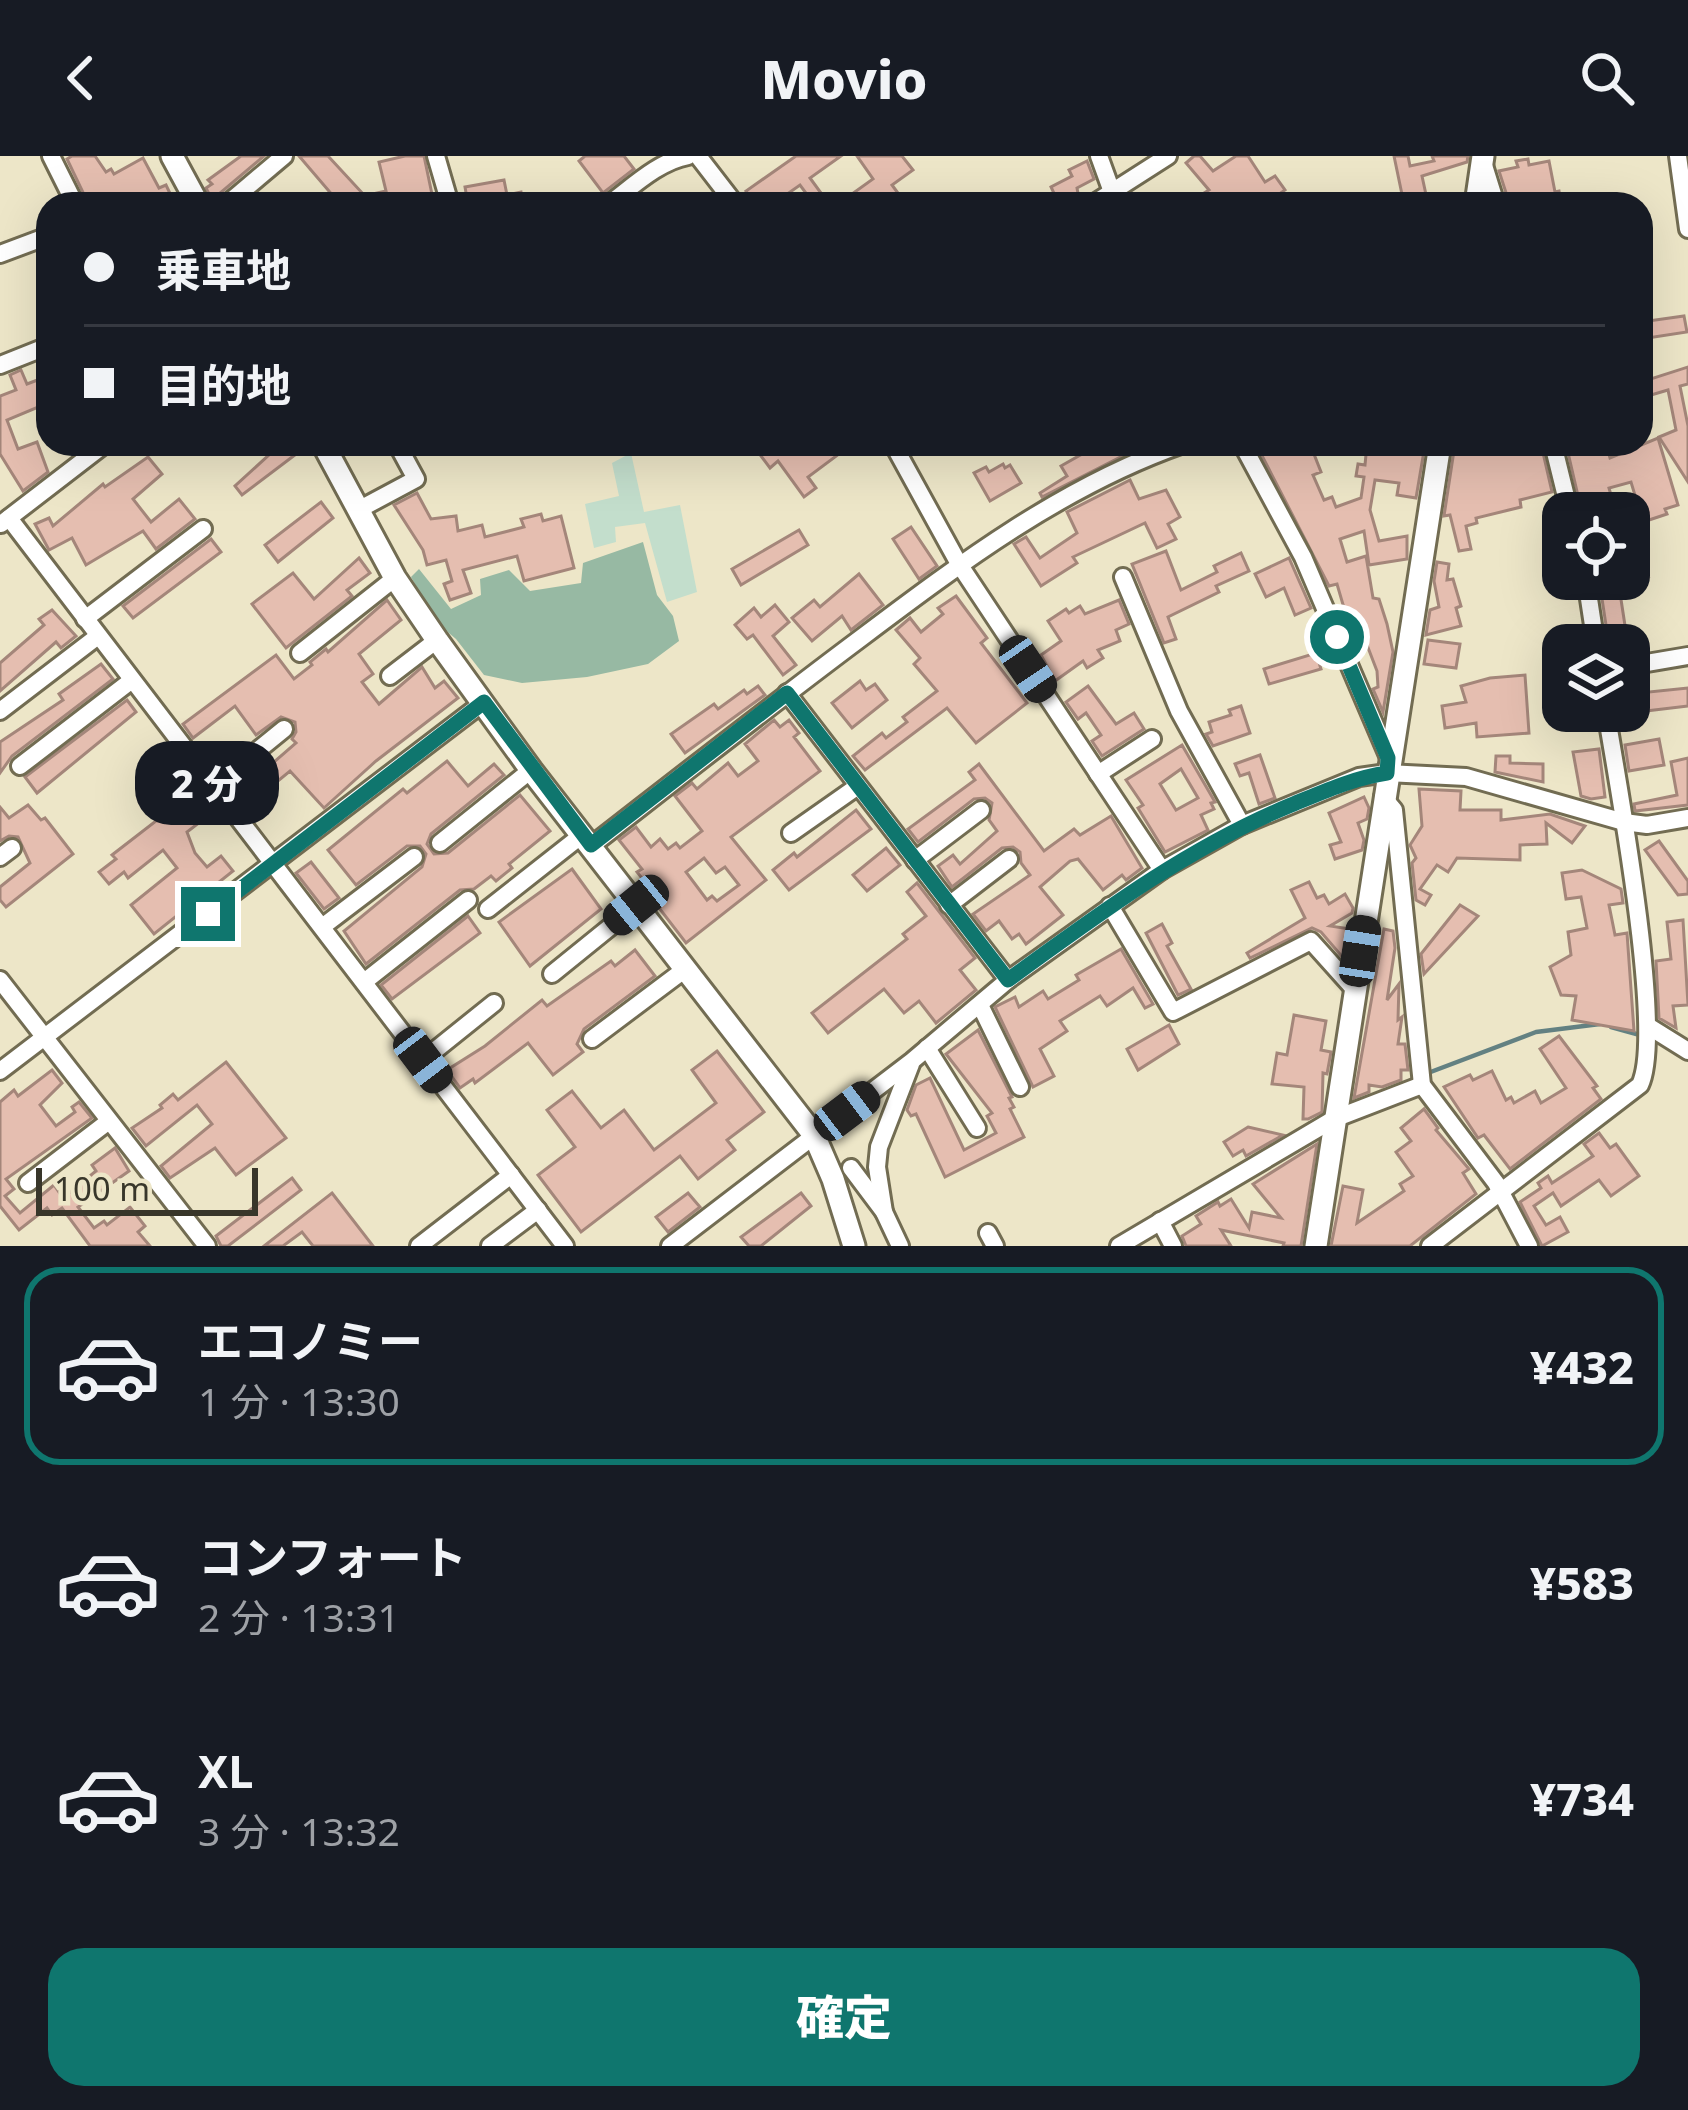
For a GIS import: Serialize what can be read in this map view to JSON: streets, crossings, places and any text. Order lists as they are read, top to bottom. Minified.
{"scale_bar":"100 m","page":{"header":"Movio","banner":["乗車地","目的地"],"bubble":"2 分","scale":"100 m","list":[{"name":"エコノミー","note":"1 分 · 13:30","value":"¥432"},{"name":"コンフォート","note":"2 分 · 13:31","value":"¥583"},{"name":"XL","note":"3 分 · 13:32","value":"¥734"}],"buttons":"確定"}}
